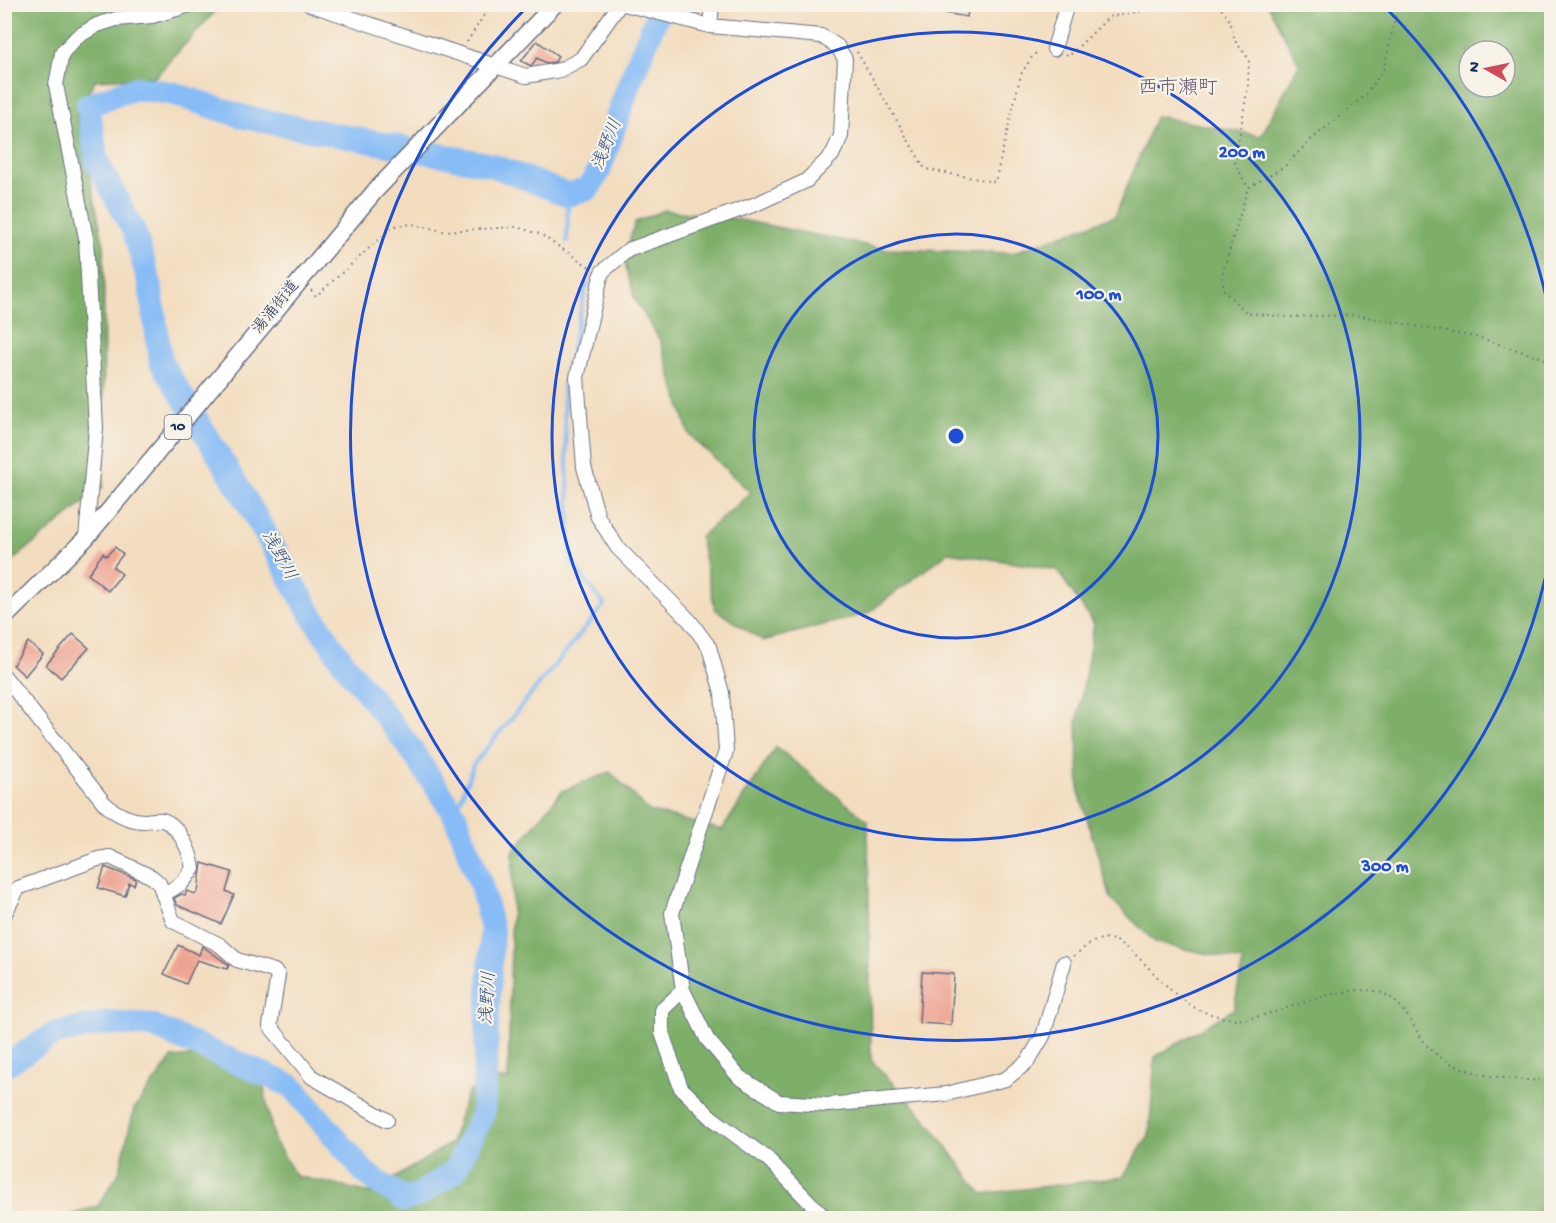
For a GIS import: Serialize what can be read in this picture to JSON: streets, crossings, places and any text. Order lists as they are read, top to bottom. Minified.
{"streets":{"main road":["湯涌街道","10"]},"districts":["西市瀬町"],"water":["浅野川"],"north":"left","rings":["200 m","100 m","300 m"]}
